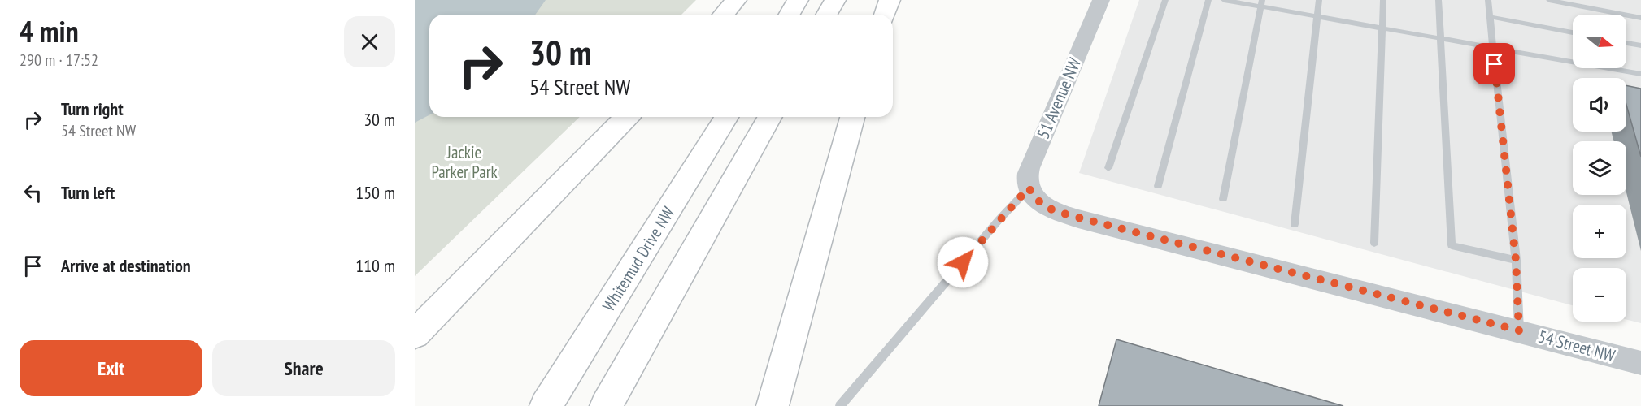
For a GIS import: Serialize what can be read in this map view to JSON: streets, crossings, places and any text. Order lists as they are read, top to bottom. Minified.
{"streets":{"highway":["Whitemud Drive NW"],"street":["51 Avenue NW","54 Street NW"]},"crossings":[["51 Avenue NW","54 Street NW"]],"parks":["Jackie Parker Park"],"north":"right","page":{"heading":["4 min","290 m · 17:52"],"map_buttons":["+","−"],"turn":["30 m","54 Street NW"],"list":[{"name":"Turn right","note":"54 Street NW","value":"30 m"},{"name":"Turn left","value":"150 m"},{"name":"Arrive at destination","value":"110 m"}],"buttons":["Exit","Share"]}}
